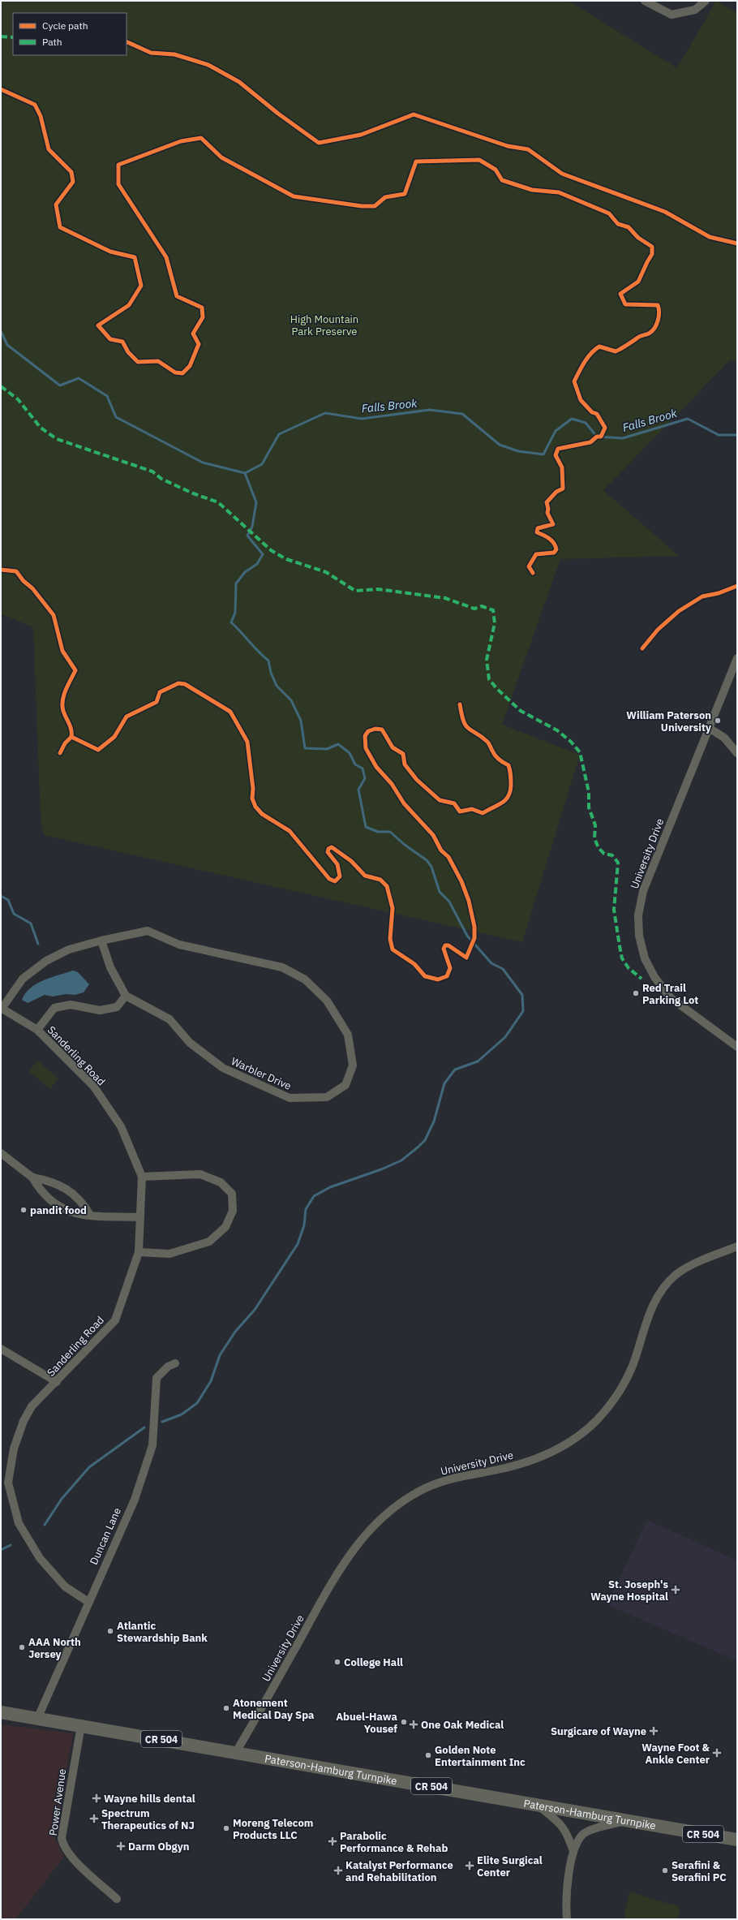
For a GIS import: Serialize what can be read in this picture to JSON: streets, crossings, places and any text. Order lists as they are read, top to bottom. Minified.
{"streets":{"main road":["CR 504","Paterson-Hamburg Turnpike"],"street":["University Drive","Sanderling Road","Warbler Drive","Duncan Lane","Power Avenue"]},"crossings":[["University Drive","Paterson-Hamburg Turnpike"],["Sanderling Road","Warbler Drive"],["Sanderling Road","Duncan Lane"],["Duncan Lane","Paterson-Hamburg Turnpike"],["Paterson-Hamburg Turnpike","Power Avenue"]],"water":["Falls Brook"],"parks":["High Mountain Park Preserve"],"places":{"other":["William Paterson University","Red Trail Parking Lot","pandit food","Atlantic Stewardship Bank","AAA North Jersey","College Hall","Atonement Medical Day Spa","Abuel-Hawa Yousef","Golden Note Entertainment Inc","Moreng Telecom Products LLC","Serafini & Serafini PC"],"health":["St. Joseph's Wayne Hospital","One Oak Medical","Surgicare of Wayne","Wayne Foot & Ankle Center","Wayne hills dental","Spectrum Therapeutics of NJ","Parabolic Performance & Rehab","Darm Obgyn","Elite Surgical Center","Katalyst Performance and Rehabilitation"]},"legend":["Cycle path","Path"]}
